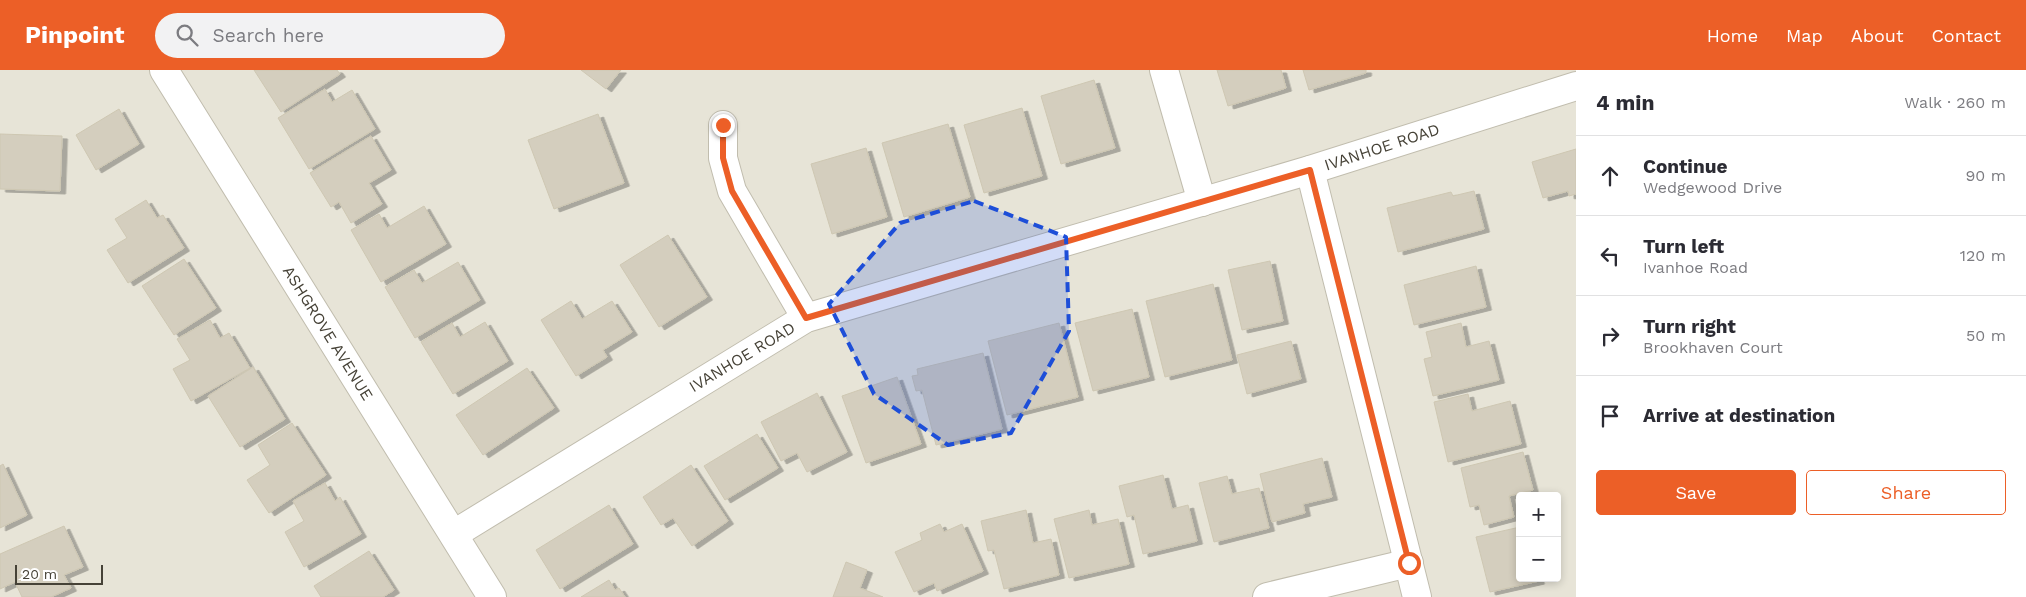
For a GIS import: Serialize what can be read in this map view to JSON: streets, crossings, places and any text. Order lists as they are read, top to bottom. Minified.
{"streets":{"street":["IVANHOE ROAD","ASHGROVE AVENUE"]},"crossings":[["IVANHOE ROAD","ASHGROVE AVENUE"]],"scale_bar":"20 m","page":{"header":"Pinpoint","search":"Search here","nav":["Home","Map","About","Contact"],"heading":["4 min","Walk · 260 m"],"list":[["Continue","Wedgewood Drive","90 m"],["Turn left","Ivanhoe Road","120 m"],["Turn right","Brookhaven Court","50 m"],"Arrive at destination"],"buttons":["Save","Share"],"map_buttons":["+","−"],"scale":"20 m"}}
